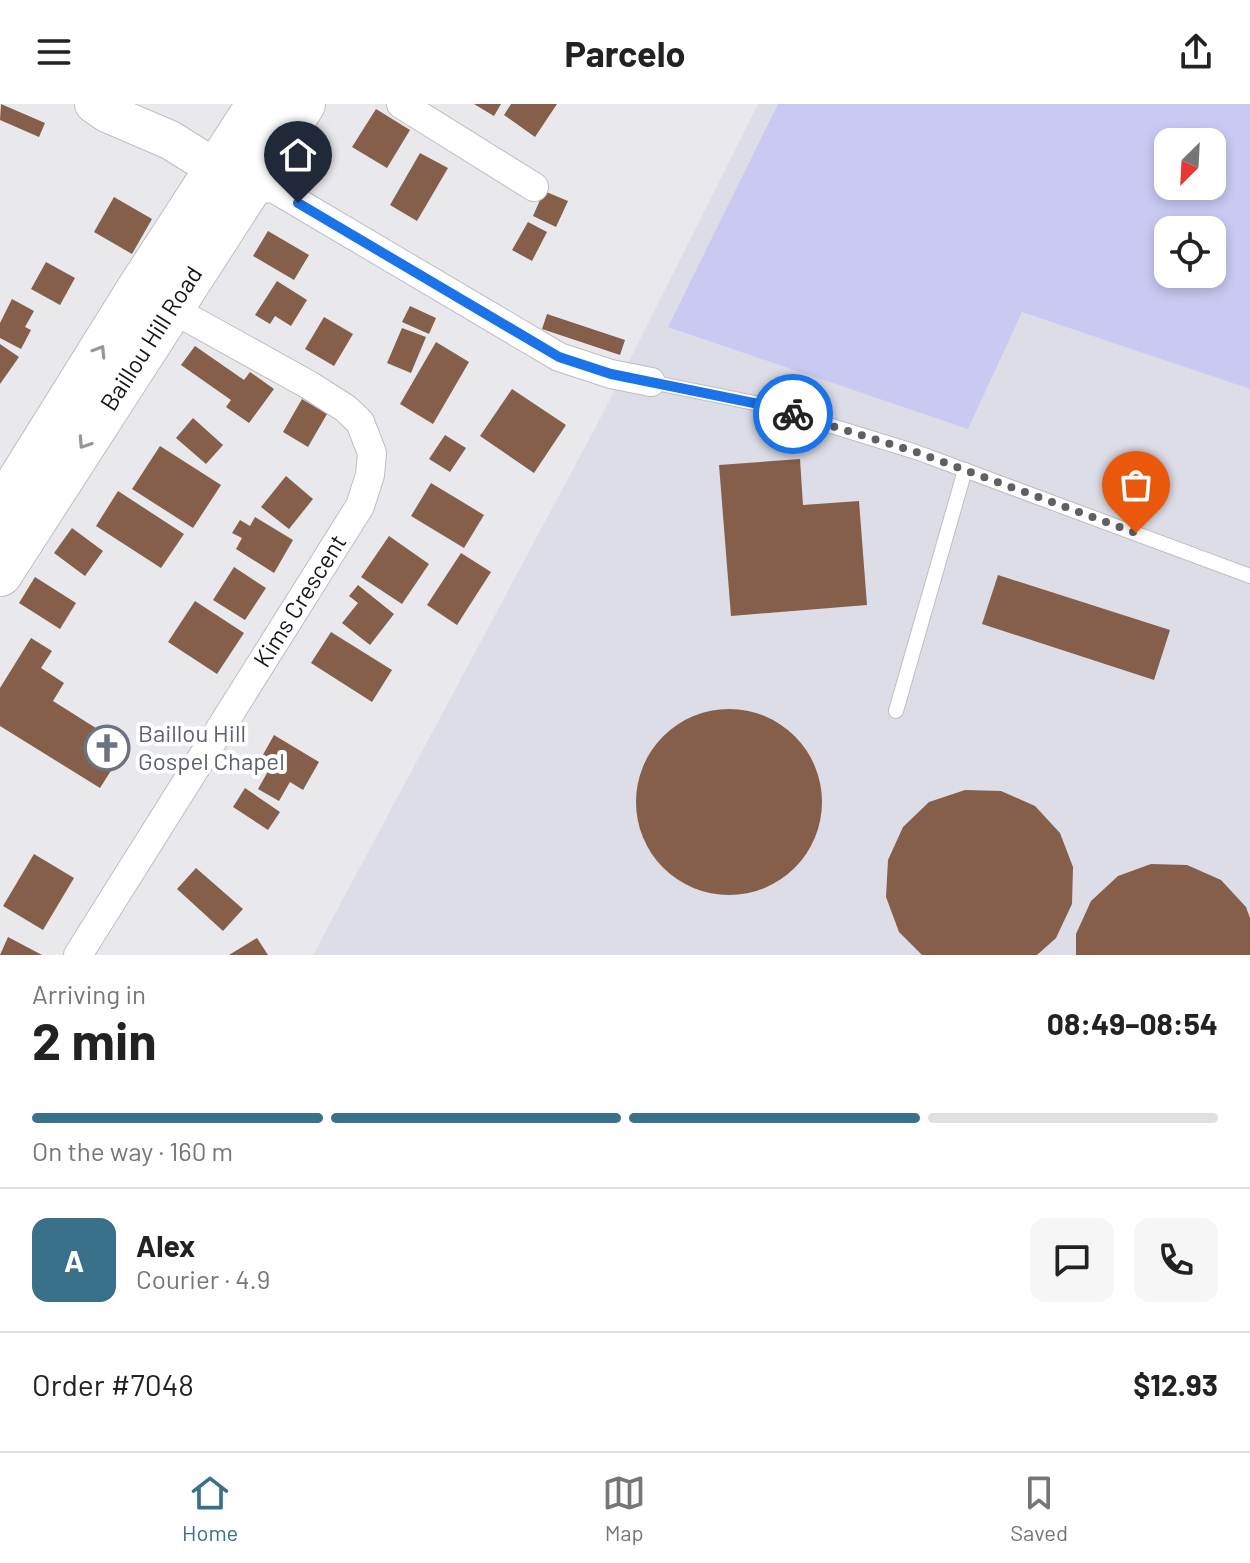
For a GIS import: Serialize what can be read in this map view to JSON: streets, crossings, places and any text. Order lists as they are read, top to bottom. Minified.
{"streets":{"main road":["Baillou Hill Road"],"street":["Kims Crescent"]},"crossings":[["Baillou Hill Road","Kims Crescent"]],"places":{"church":["Baillou Hill Gospel Chapel"]},"north":"bottom left","page":{"header":"Parcelo","heading":["2 min","Arriving in","08:49–08:54"],"panel":["Alex","Courier · 4.9","Order #7048","$12.93"],"bar":"On the way · 160 m","round":"A","tabs":["Home","Map","Saved"]}}
